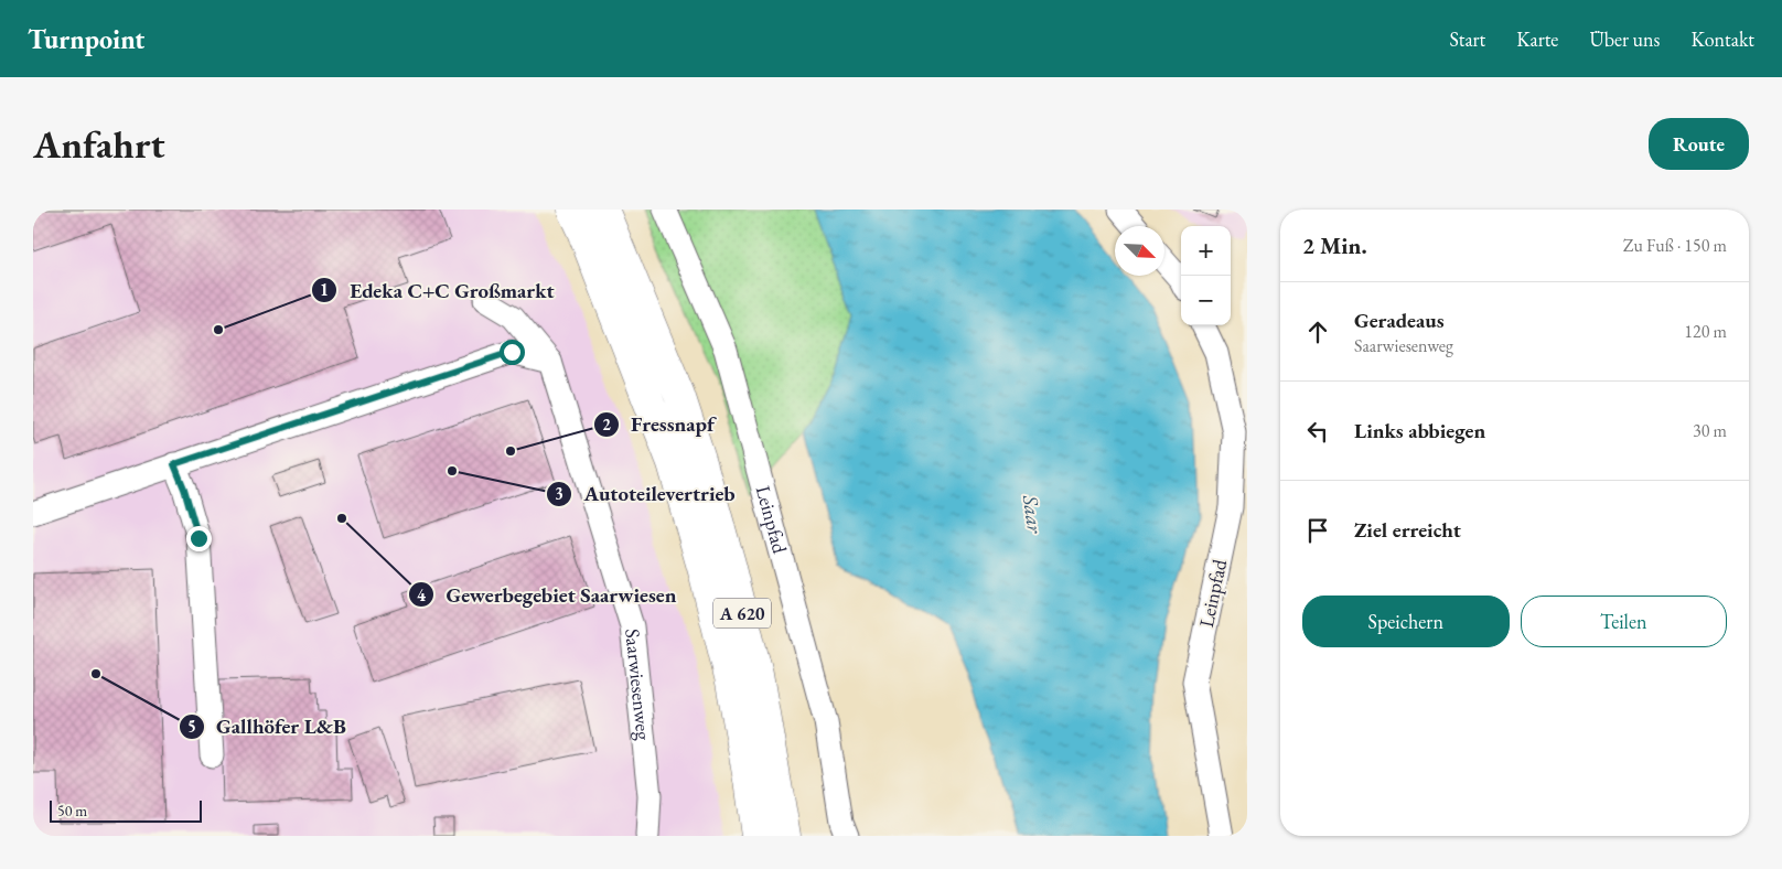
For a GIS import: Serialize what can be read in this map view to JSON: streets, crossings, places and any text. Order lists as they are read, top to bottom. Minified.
{"streets":{"highway":["A 620"],"street":["Leinpfad","Saarwiesenweg"]},"water":["Saar"],"places":["Edeka C+C Großmarkt","Fressnapf","Autoteilevertrieb","Gewerbegebiet Saarwiesen","Gallhöfer L&B"],"scale_bar":"50 m","north":"bottom right","page":{"header":"Turnpoint","nav":["Start","Karte","Über uns","Kontakt"],"buttons":["Route",["Speichern","Teilen"]],"title":"Anfahrt","heading":["2 Min.","Zu Fuß · 150 m"],"map_buttons":["+","−"],"list":[["Geradeaus","Saarwiesenweg","120 m"],["Links abbiegen","30 m"],"Ziel erreicht"],"scale":"50 m"}}
